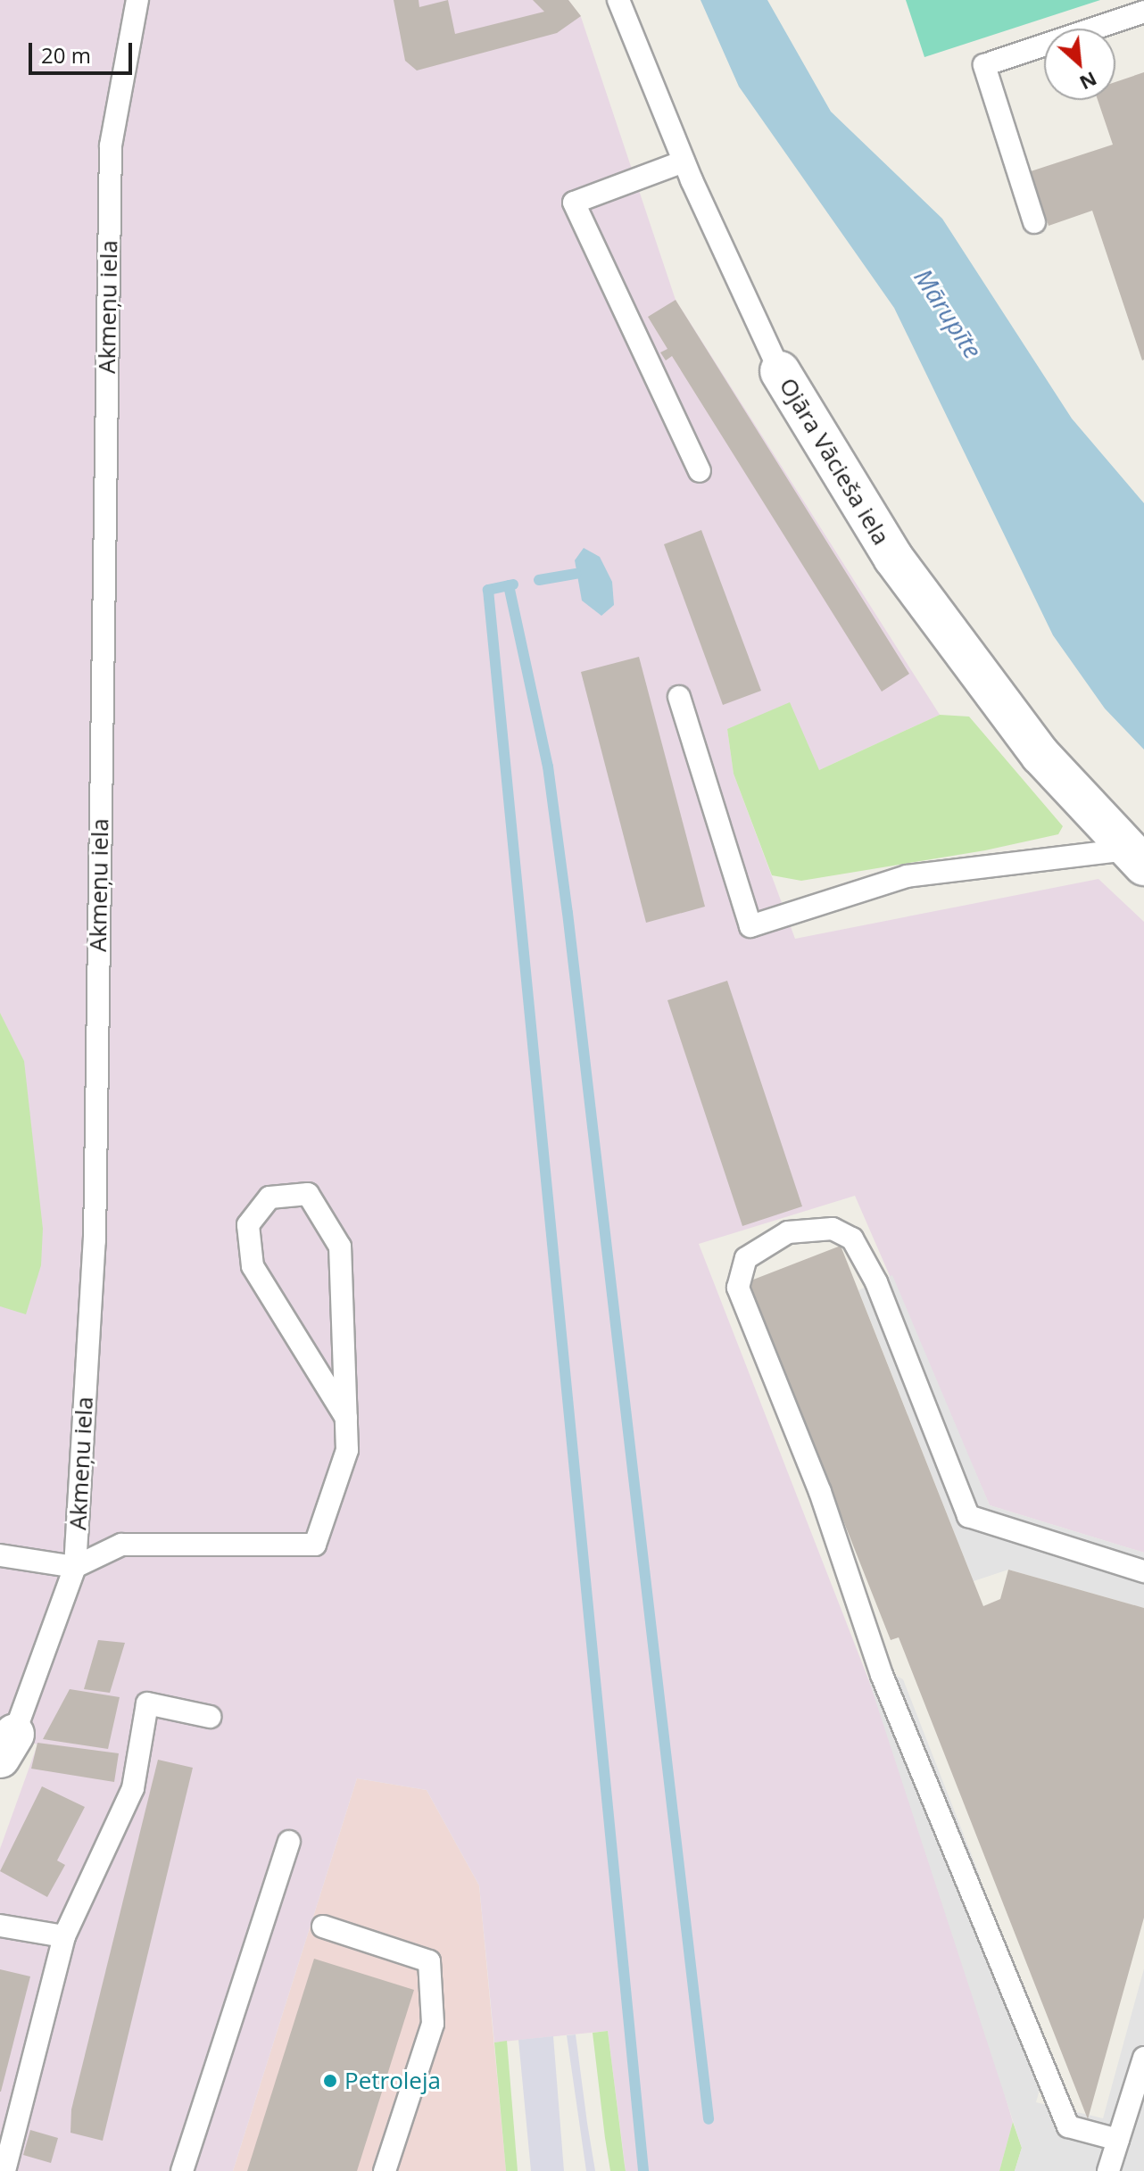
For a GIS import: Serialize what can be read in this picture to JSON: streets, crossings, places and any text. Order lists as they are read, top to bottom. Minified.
{"streets":{"street":["Ojāra Vācieša iela"],"lane":["Akmeņu iela"]},"water":["Mārupīte"],"places":["Petroleja"],"scale_bar":"20 m","north":"bottom right"}
